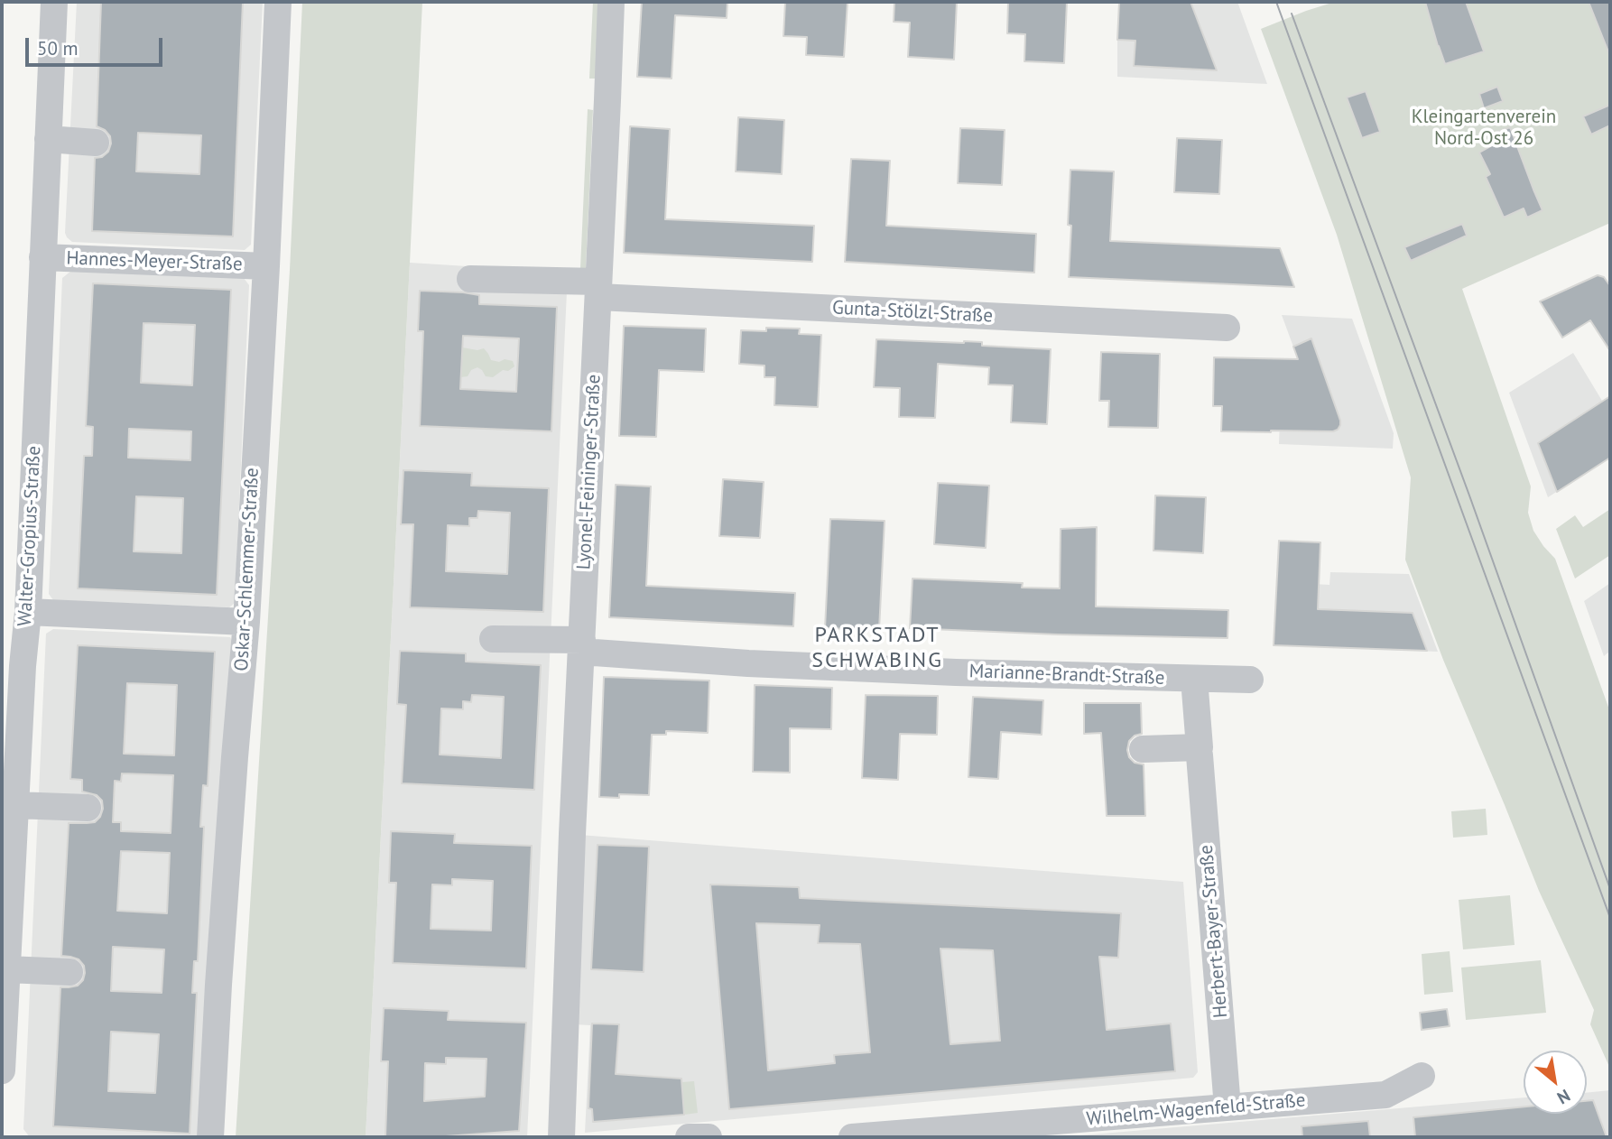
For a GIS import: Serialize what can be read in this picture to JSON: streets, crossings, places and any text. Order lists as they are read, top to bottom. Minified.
{"streets":{"street":["Hannes-Meyer-Straße","Gunta-Stölzl-Straße","Lyonel-Feininger-Straße","Walter-Gropius-Straße","Oskar-Schlemmer-Straße","Marianne-Brandt-Straße","Herbert-Bayer-Straße","Wilhelm-Wagenfeld-Straße"]},"crossings":[["Hannes-Meyer-Straße","Walter-Gropius-Straße"],["Hannes-Meyer-Straße","Oskar-Schlemmer-Straße"],["Gunta-Stölzl-Straße","Lyonel-Feininger-Straße"],["Lyonel-Feininger-Straße","Marianne-Brandt-Straße"],["Marianne-Brandt-Straße","Herbert-Bayer-Straße"],["Herbert-Bayer-Straße","Wilhelm-Wagenfeld-Straße"]],"districts":["PARKSTADT SCHWABING"],"parks":["Kleingartenverein Nord-Ost 26"],"scale_bar":"50 m","north":"bottom right"}
